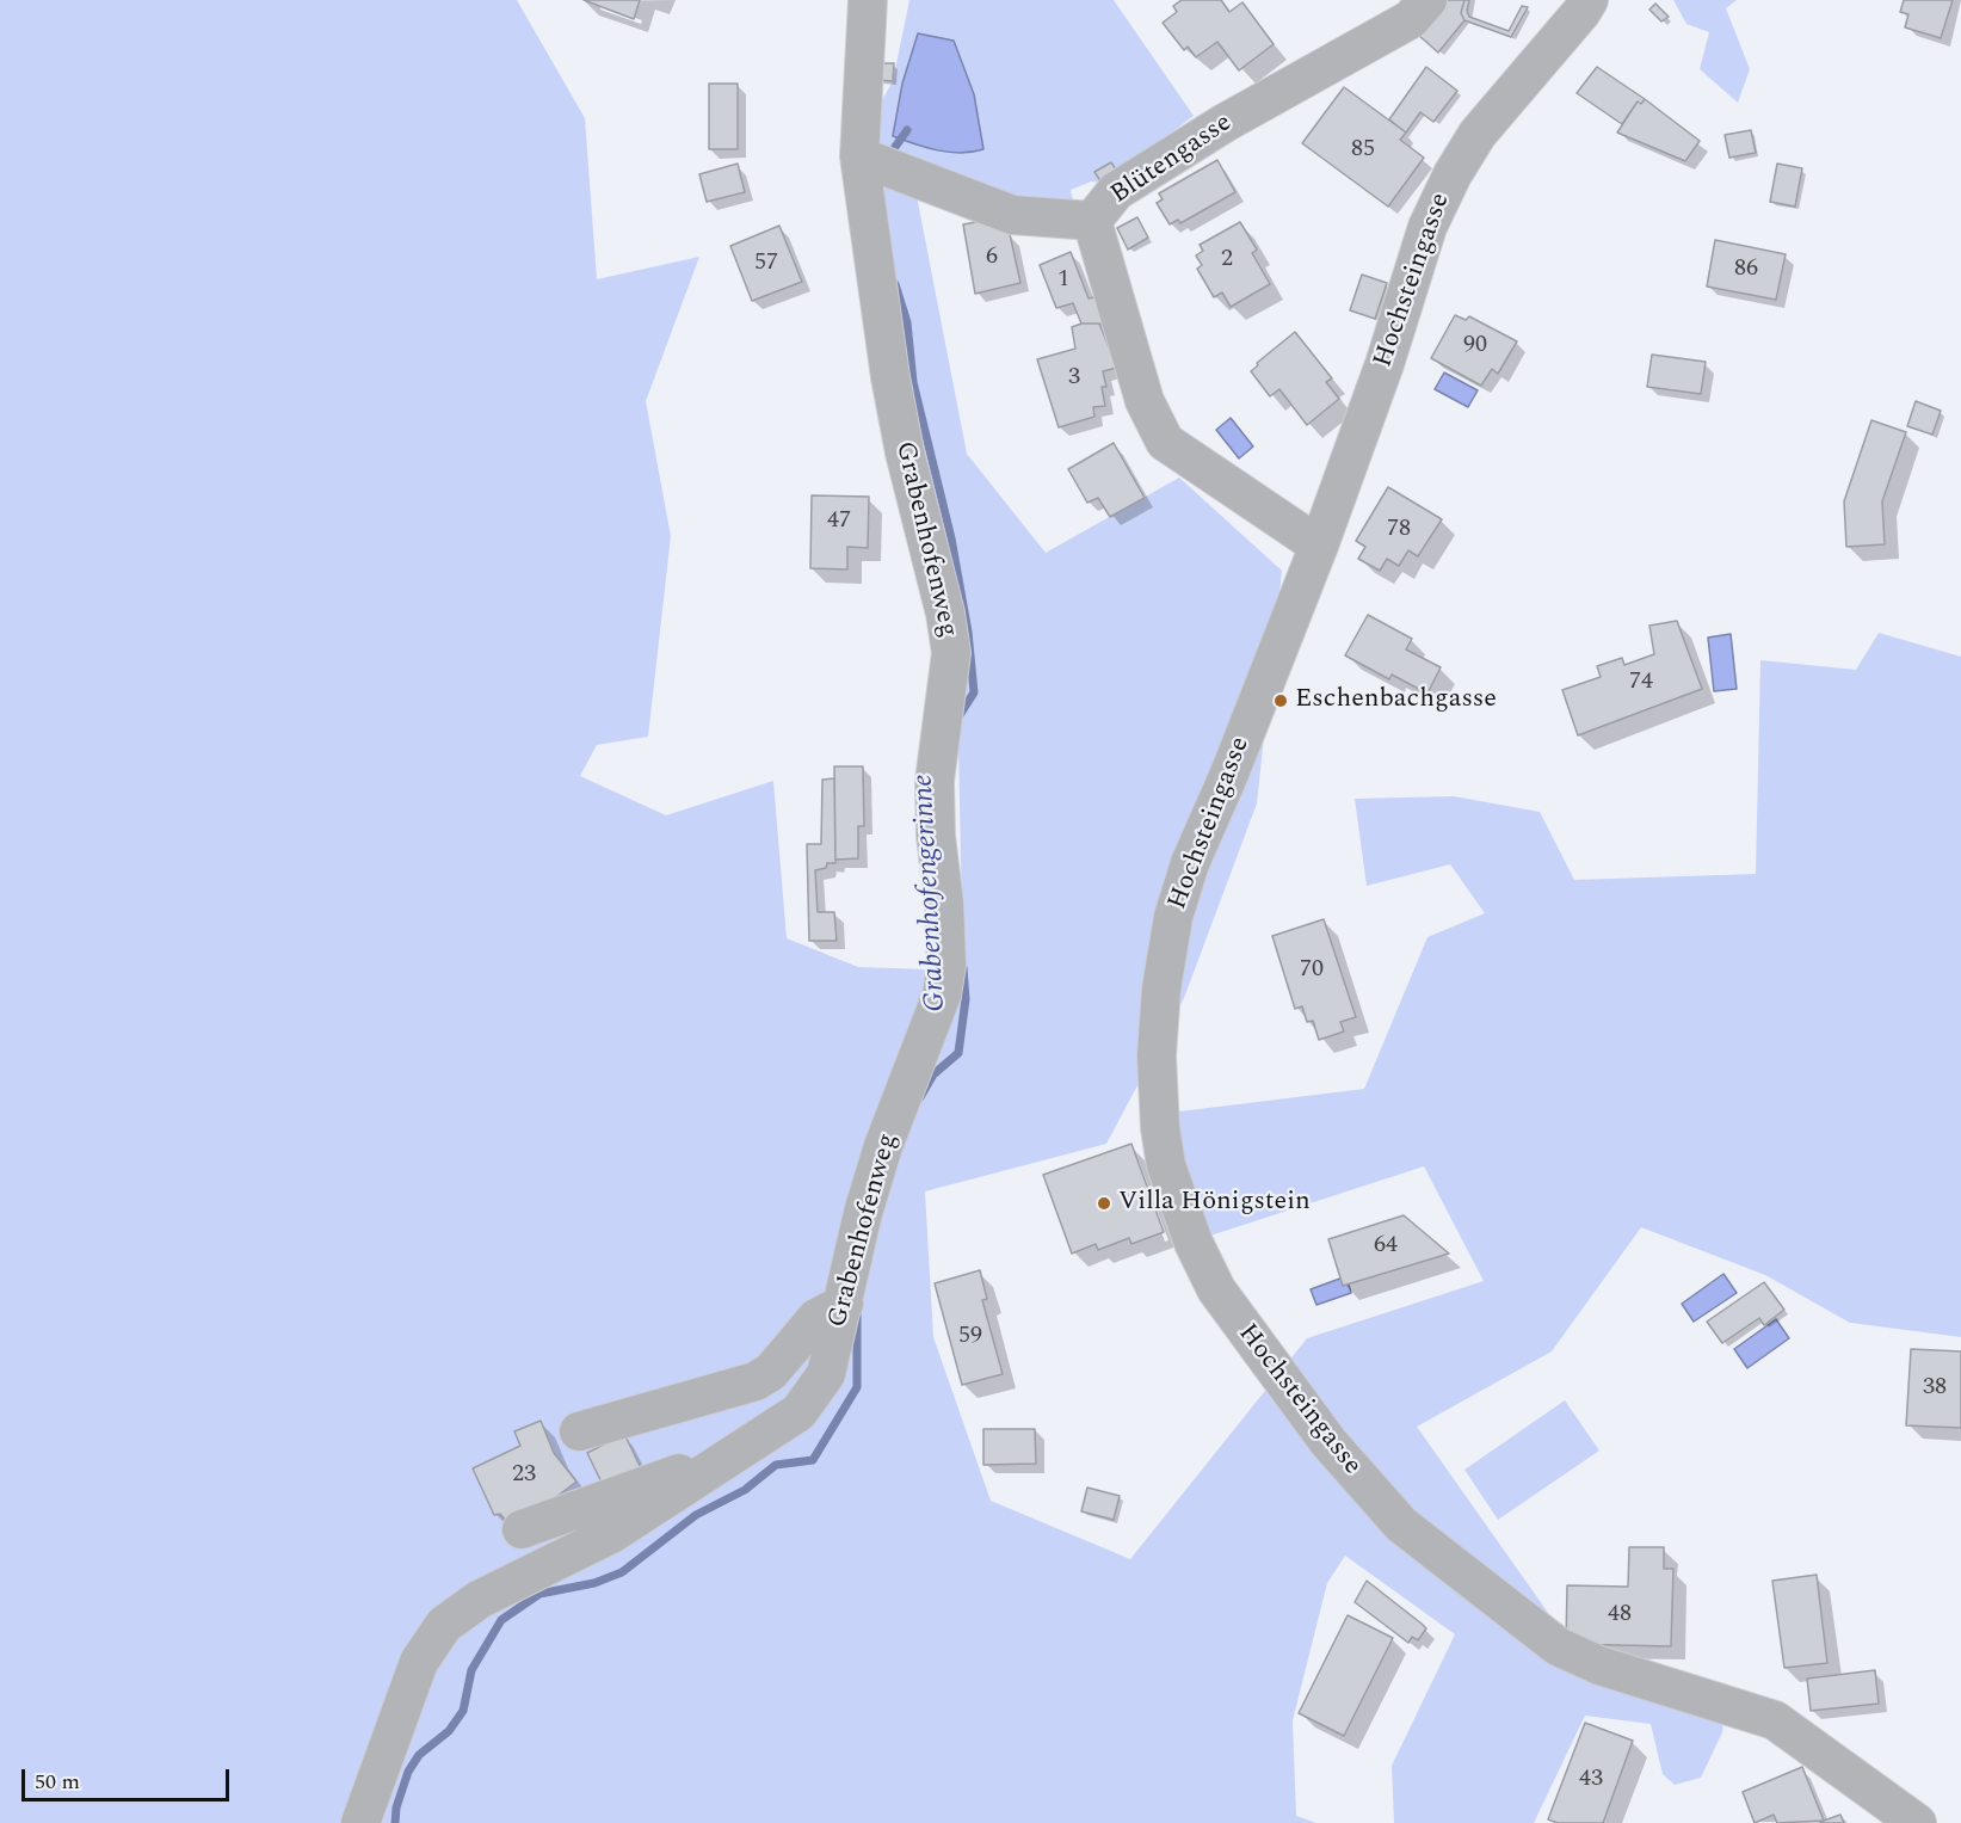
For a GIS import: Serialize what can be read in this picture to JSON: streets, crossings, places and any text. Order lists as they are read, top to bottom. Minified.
{"streets":{"street":["Blütengasse","Hochsteingasse","Grabenhofenweg"]},"crossings":[["Blütengasse","Grabenhofenweg"]],"water":["Grabenhofengerinne"],"places":["Eschenbachgasse","Villa Hönigstein"],"house_numbers":["85","6","2","57","86","1","90","3","47","78","74","70","64","59","38","23","48","43"],"scale_bar":"50 m"}
